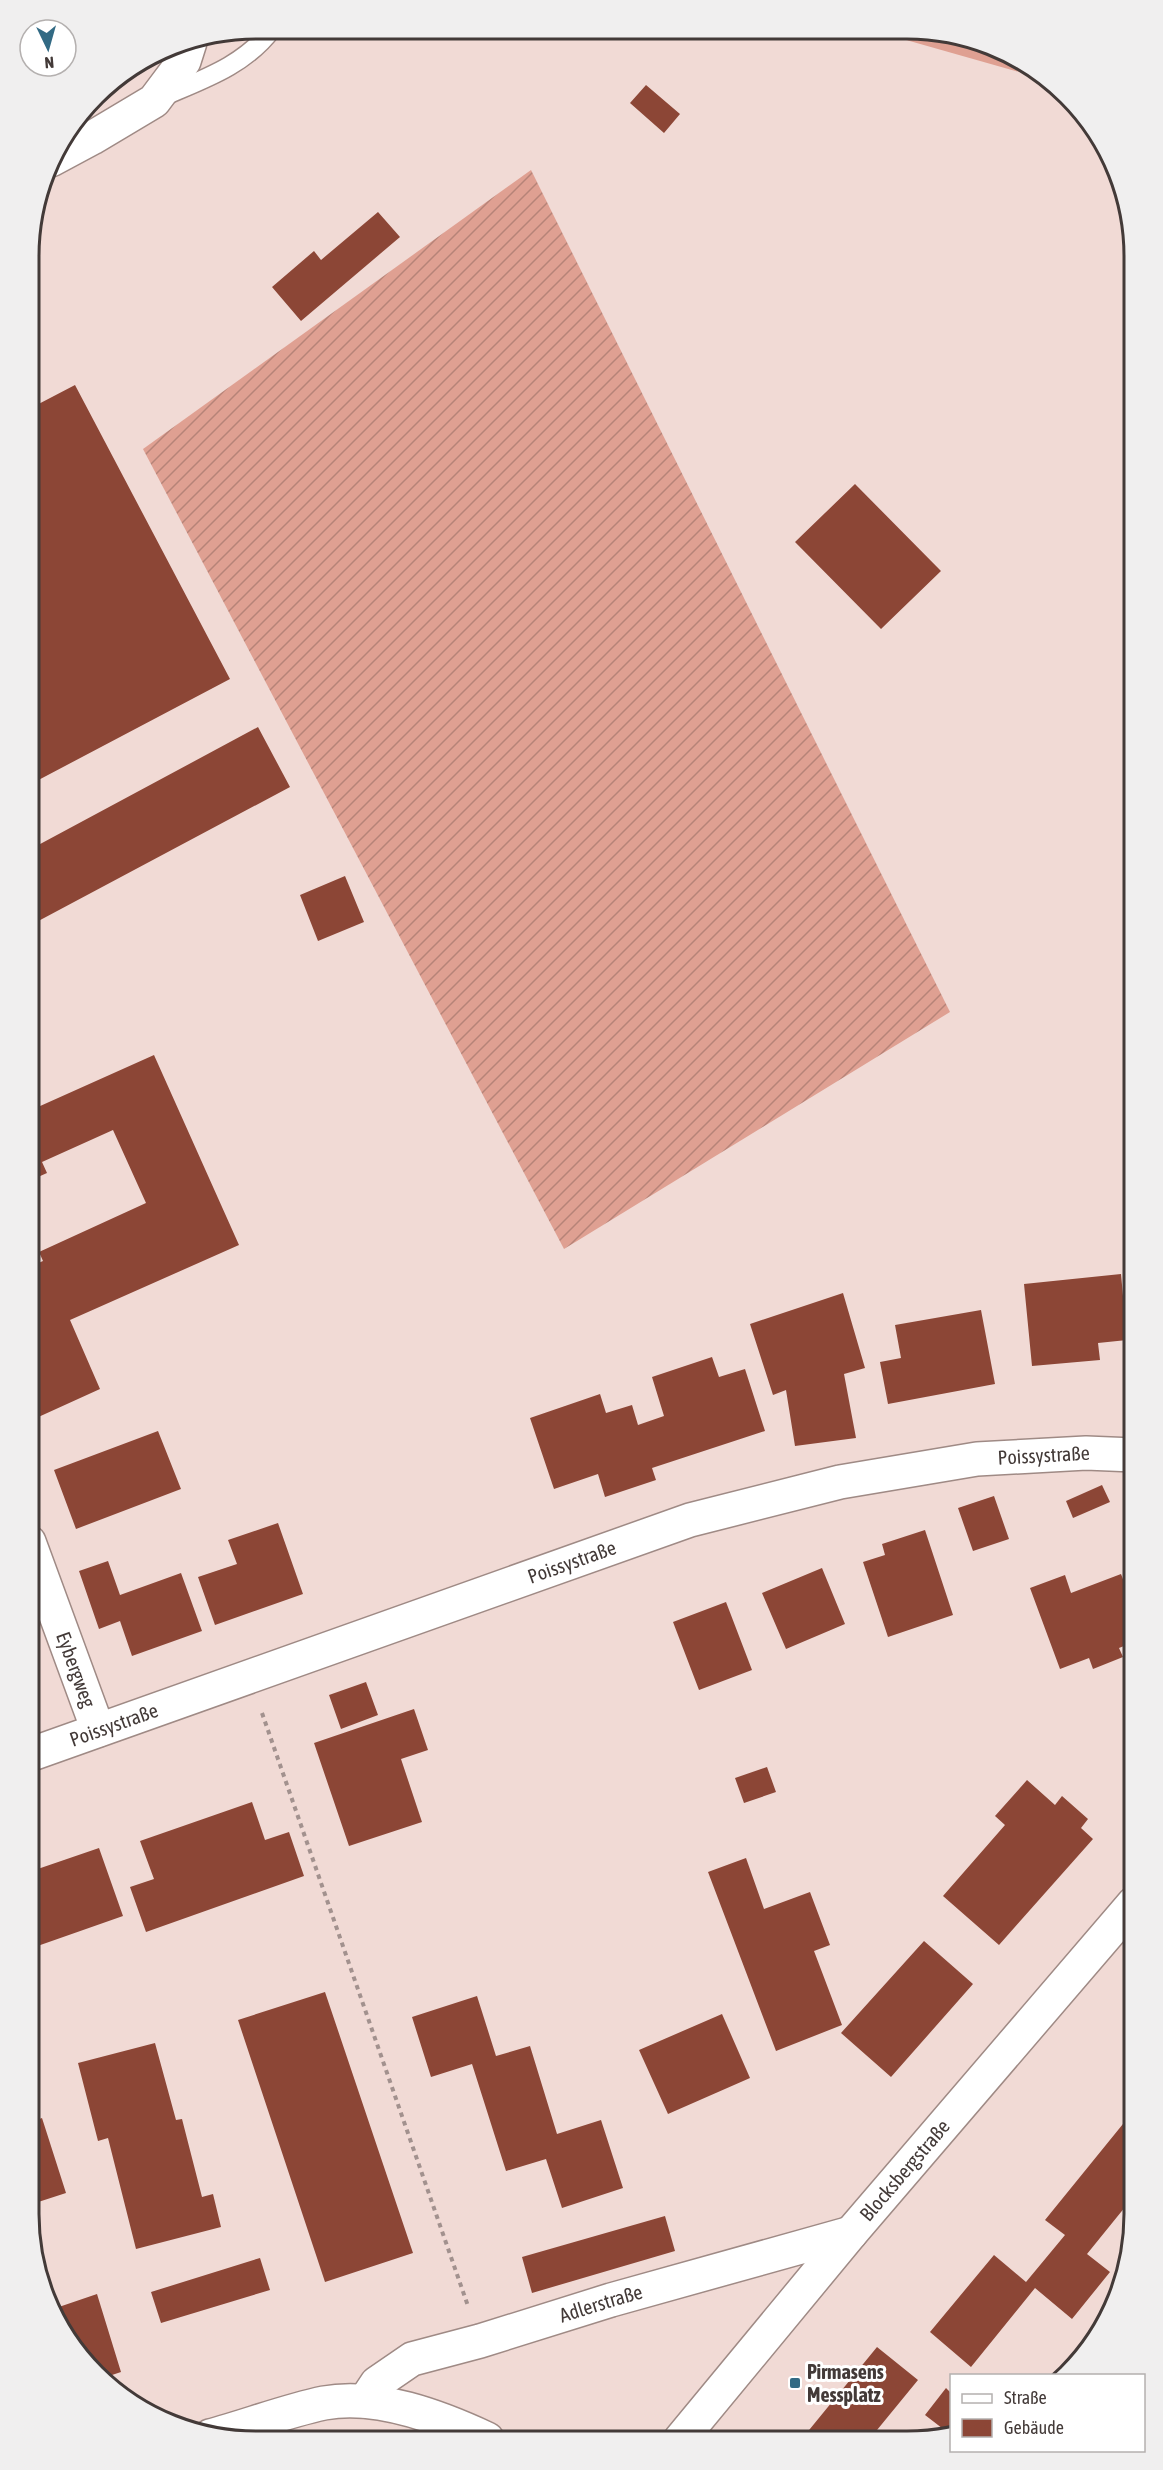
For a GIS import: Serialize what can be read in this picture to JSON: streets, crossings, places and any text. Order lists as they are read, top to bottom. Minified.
{"streets":{"street":["Poissystraße","Eybergweg","Blocksbergstraße","Adlerstraße"]},"crossings":[["Poissystraße","Eybergweg"],["Blocksbergstraße","Adlerstraße"]],"places":{"transit":["Pirmasens Messplatz"]},"legend":["Straße","Gebäude"],"north":"bottom"}
